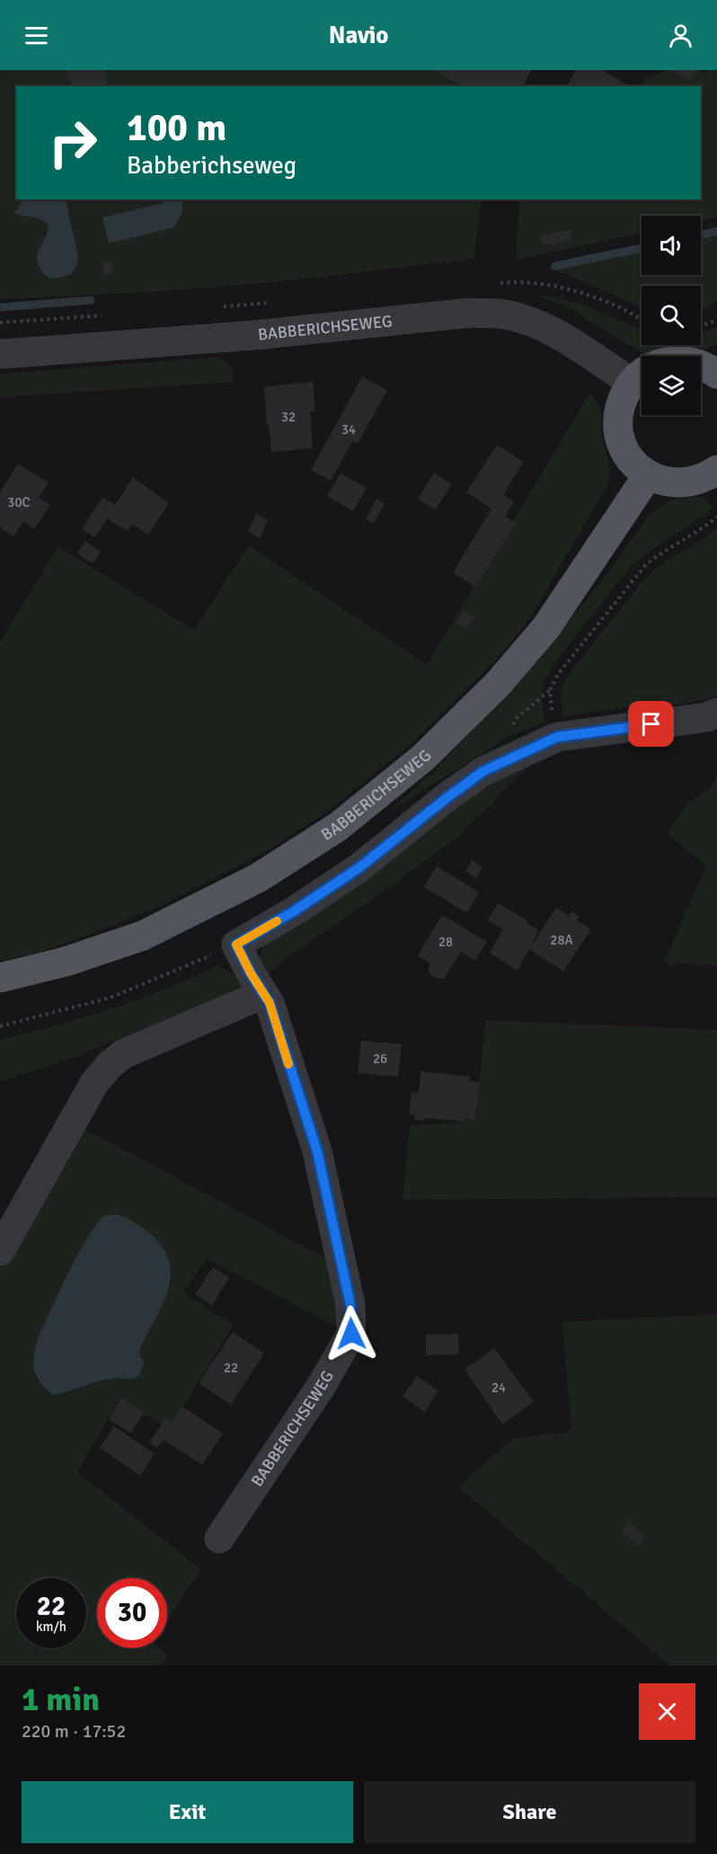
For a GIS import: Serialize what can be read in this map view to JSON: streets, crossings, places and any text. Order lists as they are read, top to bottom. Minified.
{"streets":{"main road":["BABBERICHSEWEG"]},"house_numbers":["32","34","30C","28A","28","26","22","24"],"page":{"header":"Navio","turn":["100 m","Babberichseweg"],"speed":"22 km/h","limit":"30","heading":["1 min","220 m · 17:52"],"buttons":["Exit","Share"]}}
